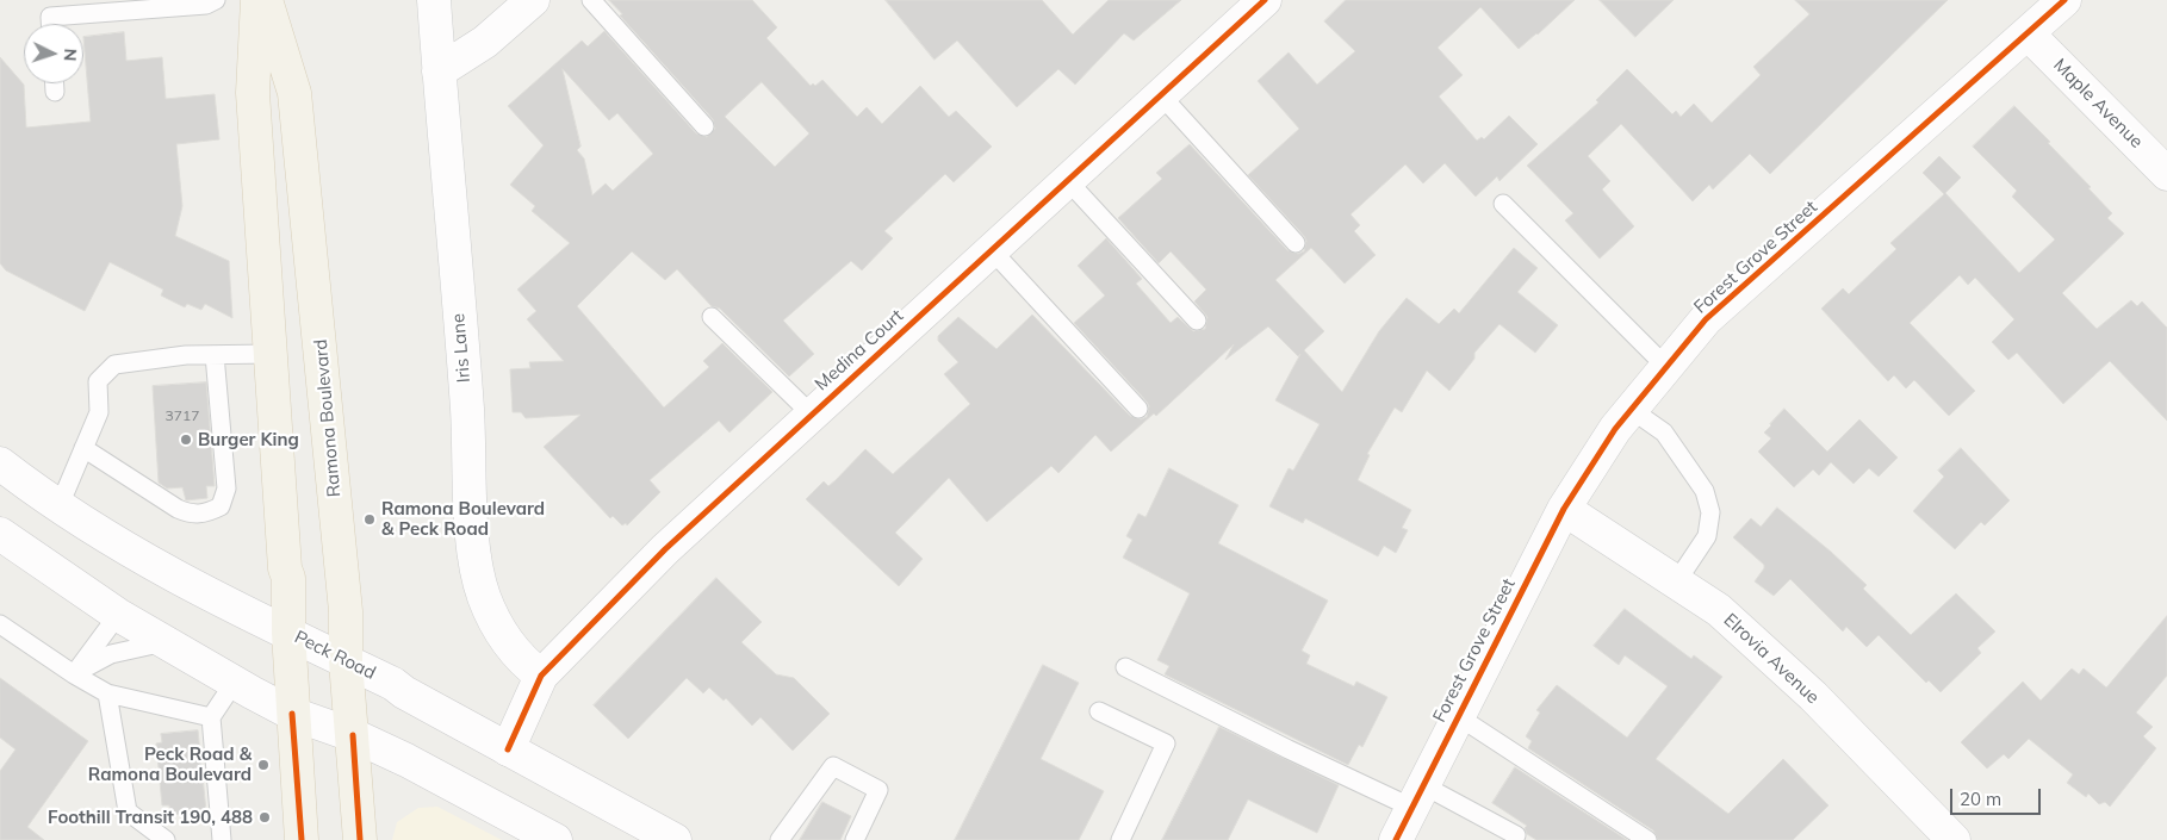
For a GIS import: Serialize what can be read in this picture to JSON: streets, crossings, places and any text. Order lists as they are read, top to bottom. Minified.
{"streets":{"main road":["Ramona Boulevard"],"street":["Maple Avenue","Forest Grove Street","Iris Lane","Medina Court","Peck Road","Elrovia Avenue"]},"crossings":[["Maple Avenue","Forest Grove Street"],["Forest Grove Street","Elrovia Avenue"],["Iris Lane","Medina Court"],["Medina Court","Peck Road"],["Ramona Boulevard","Peck Road"]],"places":["Burger King","Ramona Boulevard & Peck Road","Peck Road & Ramona Boulevard","Foothill Transit 190, 488"],"house_numbers":["3717"],"scale_bar":"20 m","north":"right"}
